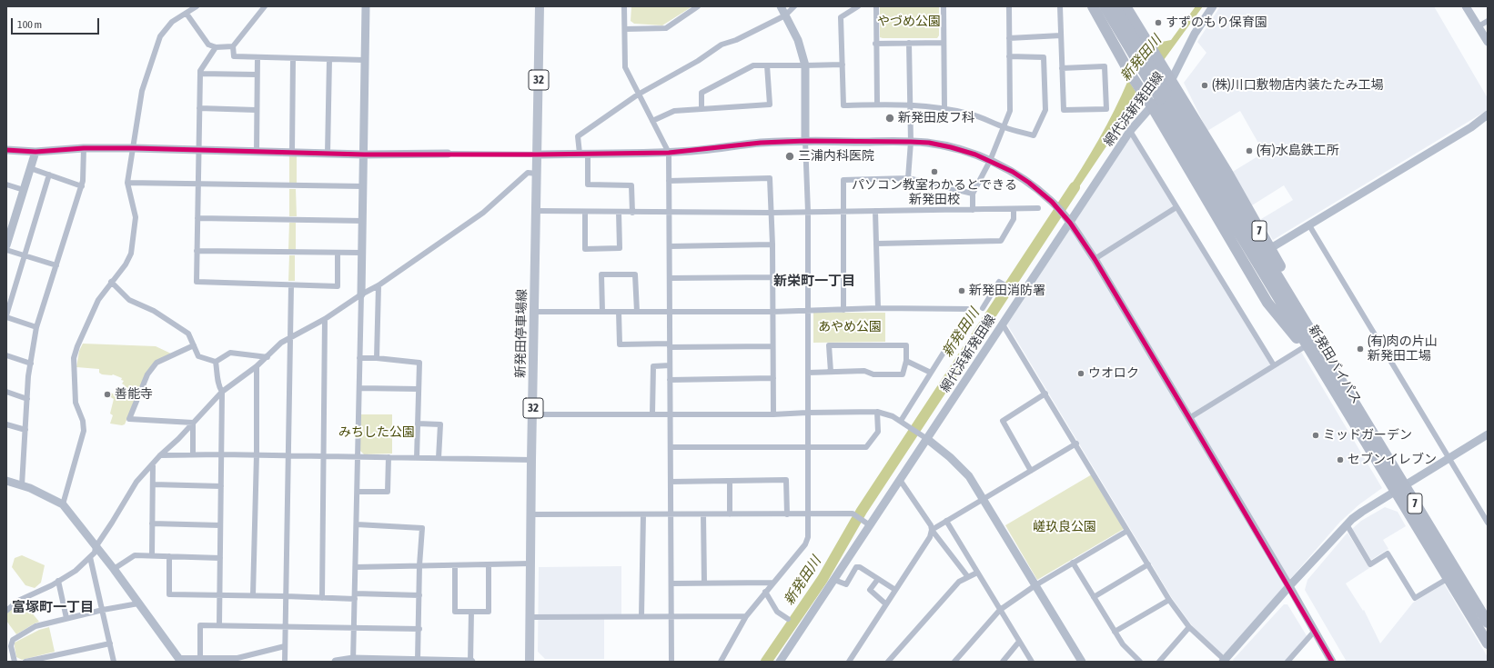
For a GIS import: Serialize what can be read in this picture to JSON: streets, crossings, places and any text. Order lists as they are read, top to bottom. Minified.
{"streets":{"highway":["7","新発田バイパス"],"main road":["32","新発田停車場線"],"street":["網代浜新発田線"]},"crossings":[["網代浜新発田線","7"],["網代浜新発田線","新発田バイパス"],["7","新発田バイパス"]],"districts":["新栄町一丁目","富塚町一丁目"],"water":["新発田川"],"parks":["やづめ公園","あやめ公園","みちした公園","嵯玖良公園"],"places":["すずのもり保育園","(株)川口敷物店内装たたみ工場","新発田皮フ科","(有)水島鉄工所","三浦内科医院","パソコン教室わかるとできる 新発田校","新発田消防署","(有)肉の片山 新発田工場","ウオロク","善能寺","ミッドガーデン","セブンイレブン"],"scale_bar":"100 m"}
